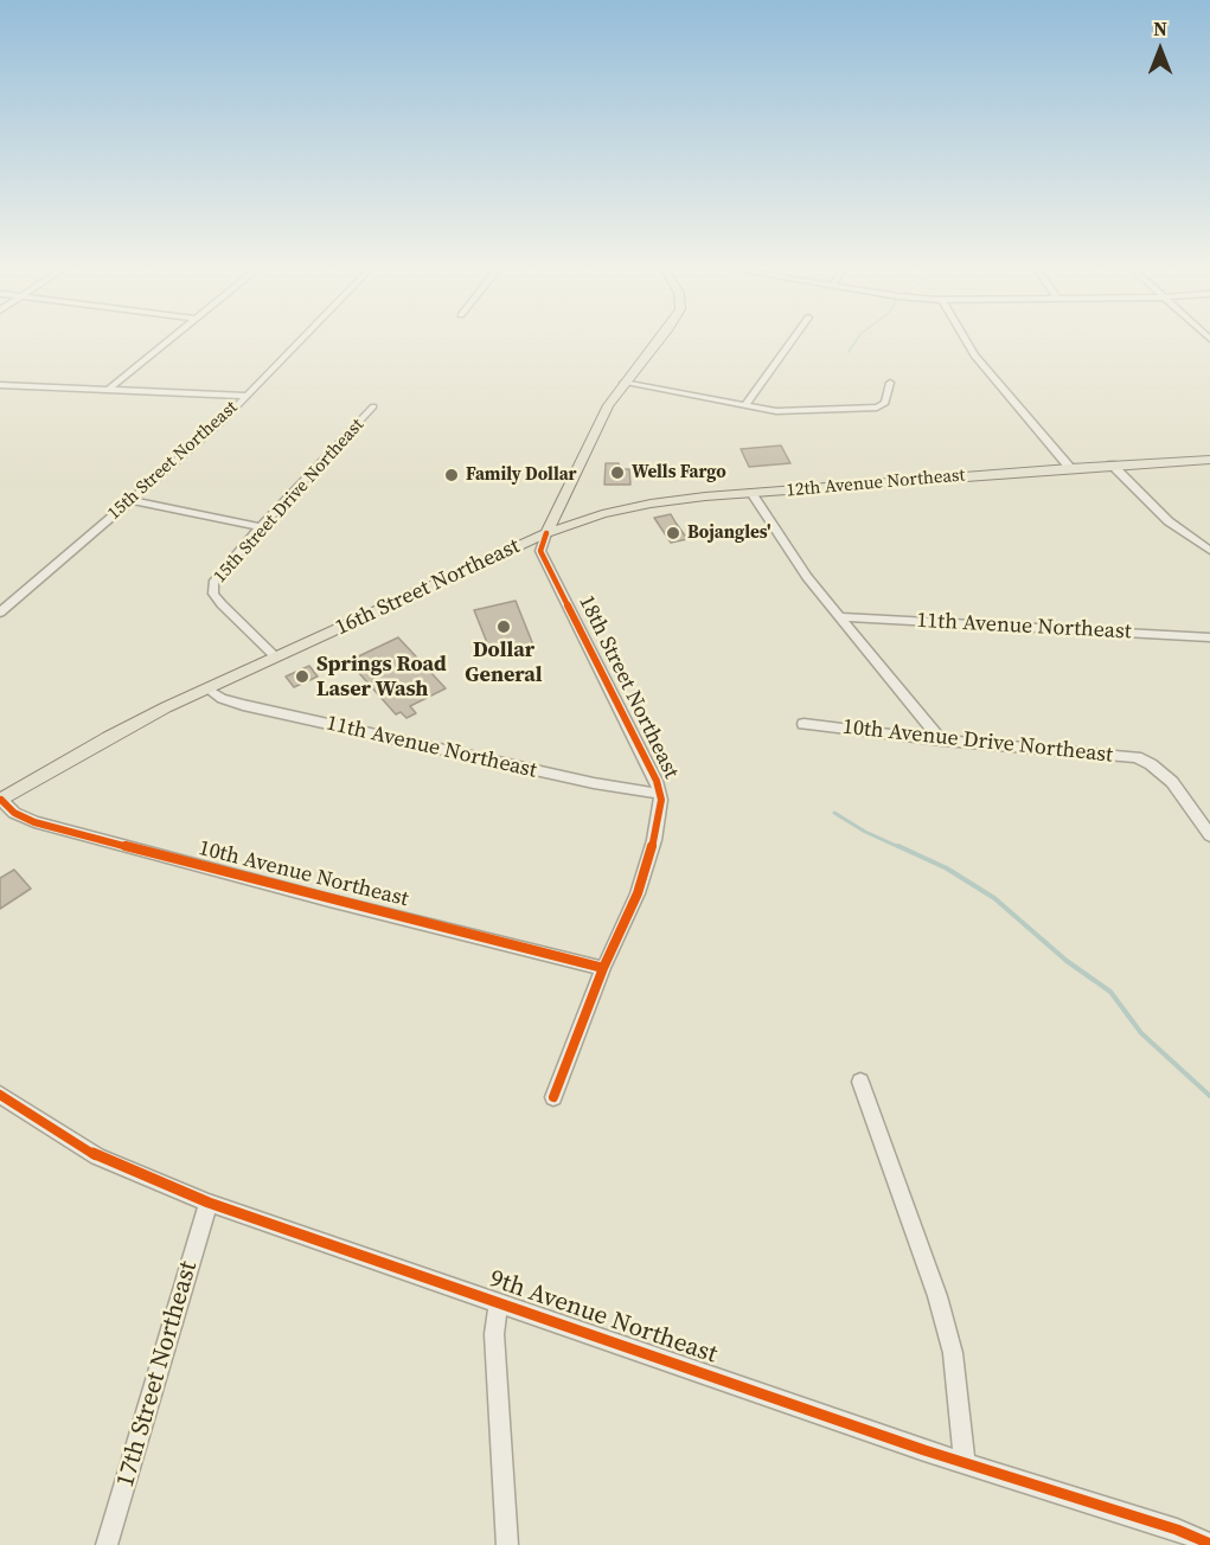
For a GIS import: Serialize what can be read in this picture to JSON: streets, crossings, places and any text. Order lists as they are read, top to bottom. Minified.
{"streets":{"main road":["12th Avenue Northeast","16th Street Northeast"],"street":["15th Street Northeast","15th Street Drive Northeast","11th Avenue Northeast","18th Street Northeast","10th Avenue Drive Northeast","10th Avenue Northeast","9th Avenue Northeast","17th Street Northeast"]},"crossings":[["12th Avenue Northeast","16th Street Northeast"],["12th Avenue Northeast","18th Street Northeast"],["15th Street Drive Northeast","16th Street Northeast"],["16th Street Northeast","11th Avenue Northeast"],["16th Street Northeast","18th Street Northeast"],["16th Street Northeast","10th Avenue Northeast"],["11th Avenue Northeast","18th Street Northeast"],["18th Street Northeast","10th Avenue Northeast"],["9th Avenue Northeast","17th Street Northeast"]],"places":["Wells Fargo","Family Dollar","Bojangles'","Dollar General","Springs Road Laser Wash"],"north":"top"}
